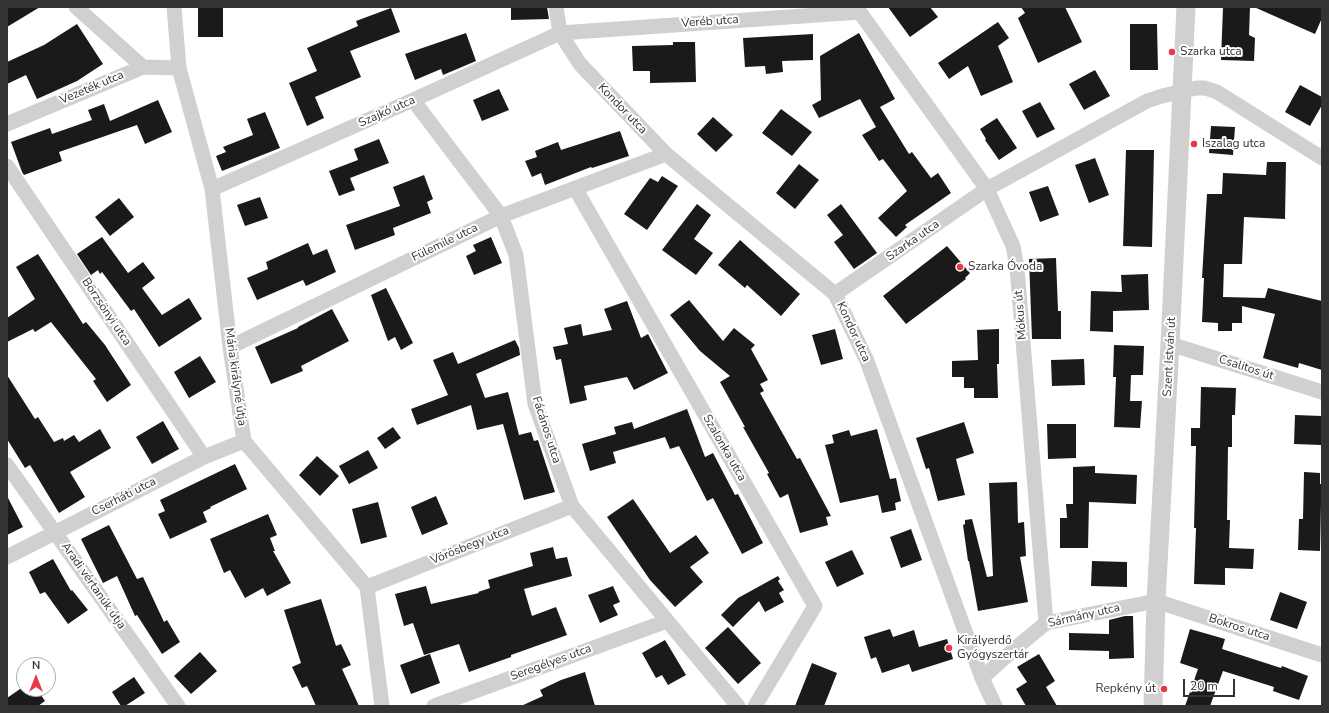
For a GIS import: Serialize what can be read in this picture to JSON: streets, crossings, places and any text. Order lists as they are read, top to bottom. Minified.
{"streets":{"street":["Veréb utca","Vezeték utca","Kondor utca","Szajkó utca","Szarka utca","Fülemile utca","Börzsönyi utca","Mókus út","Szent István út","Csalitos út","Mária királyné útja","Fácános utca","Szalonka utca","Cserháti utca","Vörösbegy utca","Aradi vértanúk útja","Sármány utca","Bokros utca","Seregélyes utca"]},"crossings":[["Veréb utca","Kondor utca"],["Veréb utca","Szajkó utca"],["Veréb utca","Mókus út"],["Vezeték utca","Mária királyné útja"],["Kondor utca","Szajkó utca"],["Kondor utca","Szarka utca"],["Kondor utca","Fülemile utca"],["Kondor utca","Sármány utca"],["Szajkó utca","Mária királyné útja"],["Szajkó utca","Fácános utca"],["Szarka utca","Mókus út"],["Szarka utca","Szent István út"],["Fülemile utca","Mária királyné útja"],["Fülemile utca","Fácános utca"],["Fülemile utca","Szalonka utca"],["Börzsönyi utca","Cserháti utca"],["Mókus út","Sármány utca"],["Szent István út","Csalitos út"],["Szent István út","Sármány utca"],["Szent István út","Bokros utca"],["Mária királyné útja","Cserháti utca"],["Mária királyné útja","Vörösbegy utca"],["Fácános utca","Vörösbegy utca"],["Fácános utca","Seregélyes utca"],["Cserháti utca","Aradi vértanúk útja"],["Sármány utca","Bokros utca"]],"places":["Szarka utca","Iszalag utca","Szarka Óvoda","Királyerdő Gyógyszertár","Repkény út"],"scale_bar":"20 m","north":"top"}
